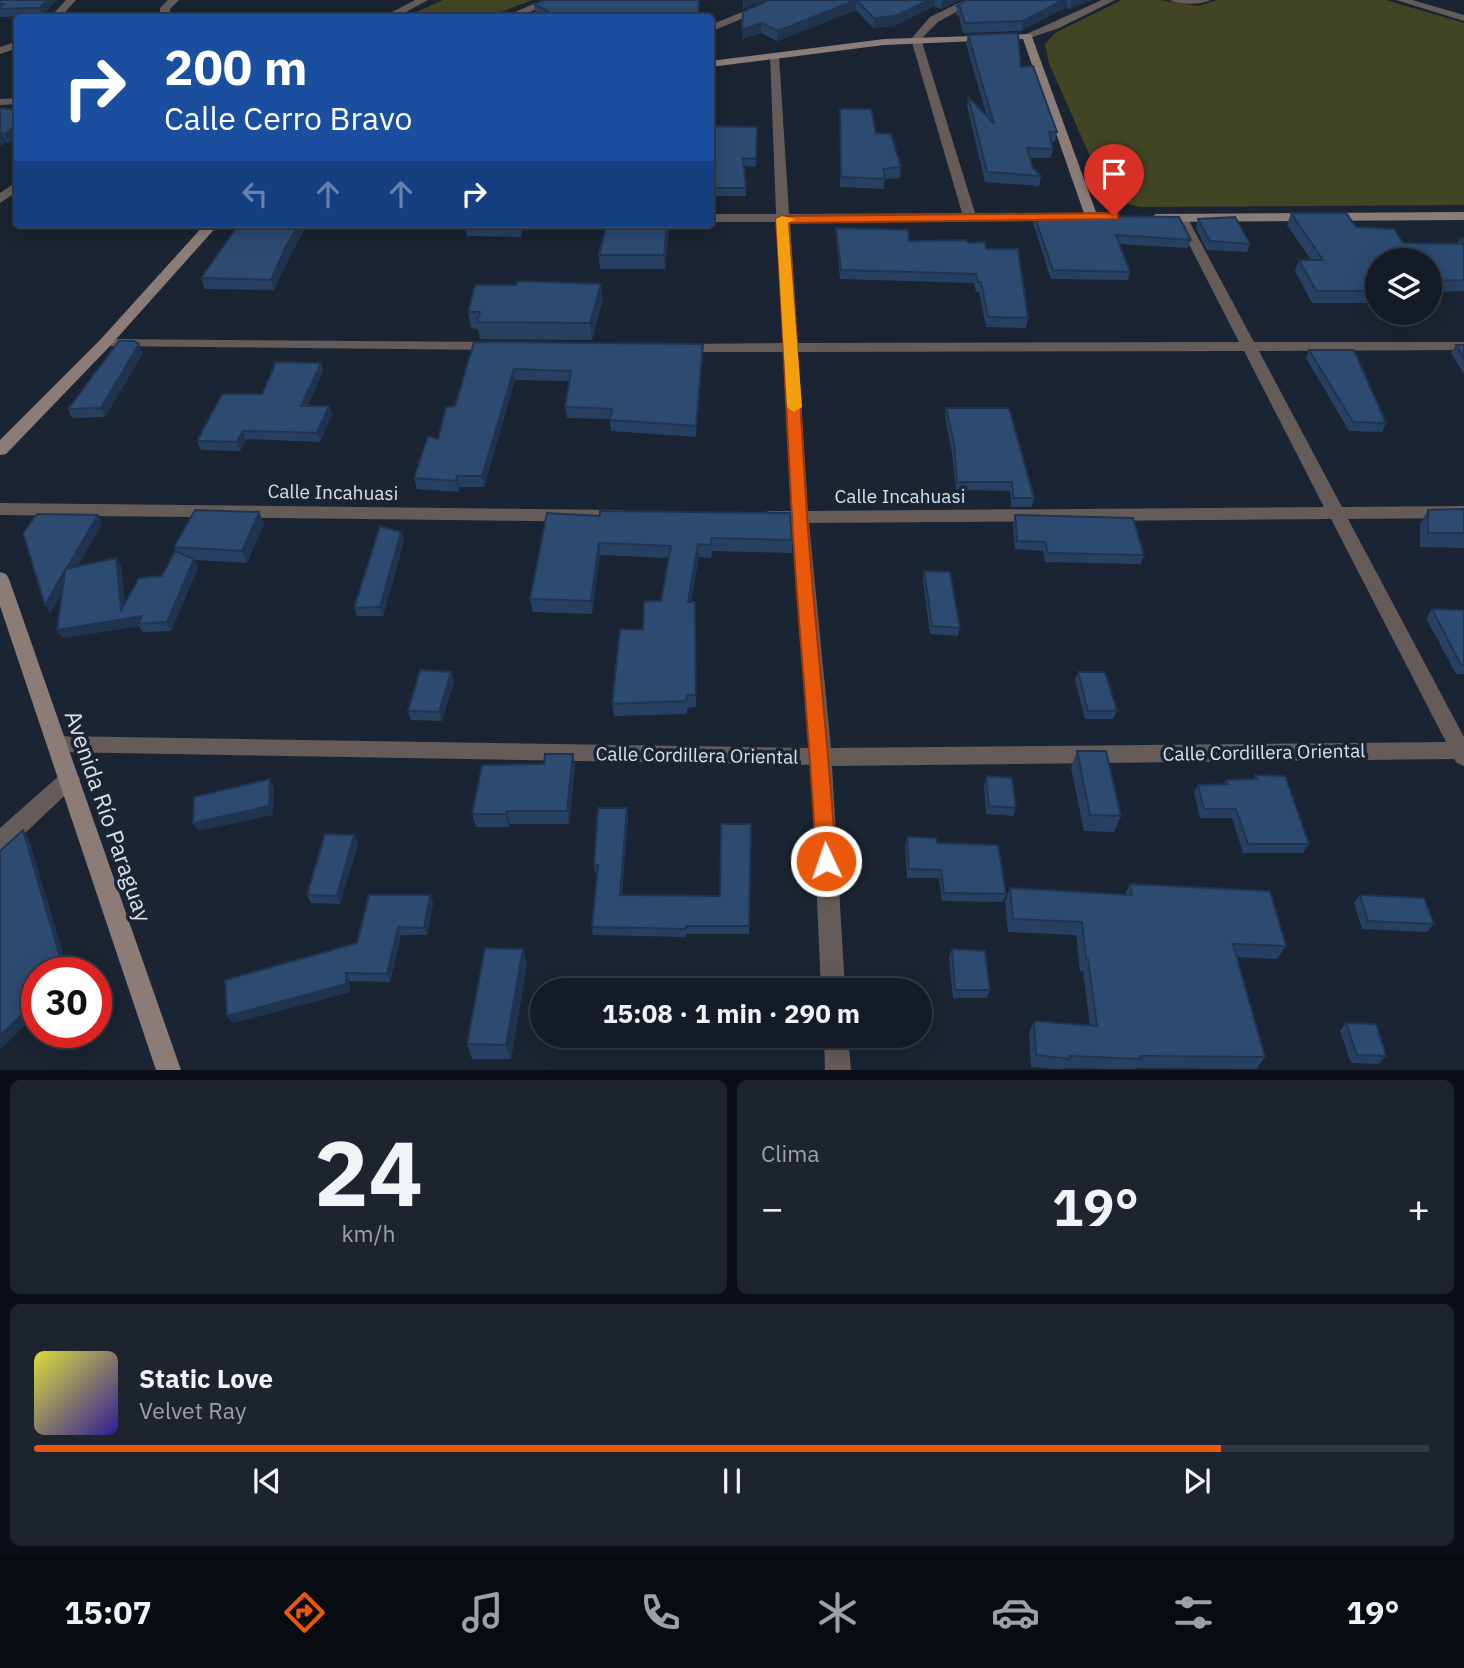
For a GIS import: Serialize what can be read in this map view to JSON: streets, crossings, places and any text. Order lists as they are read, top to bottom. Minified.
{"streets":{"street":["Calle Incahuasi","Calle Cordillera Oriental","Avenida Río Paraguay"]},"crossings":[["Calle Cordillera Oriental","Avenida Río Paraguay"]],"page":{"turn":["200 m","Calle Cerro Bravo"],"limit":"30","trip":"15:08 · 1 min · 290 m","tile":[["24","km/h"],"Clima"],"heat":["−","19°","+"],"song":["Static Love","Velvet Ray"],"tabs":["15:07","19°"]}}
